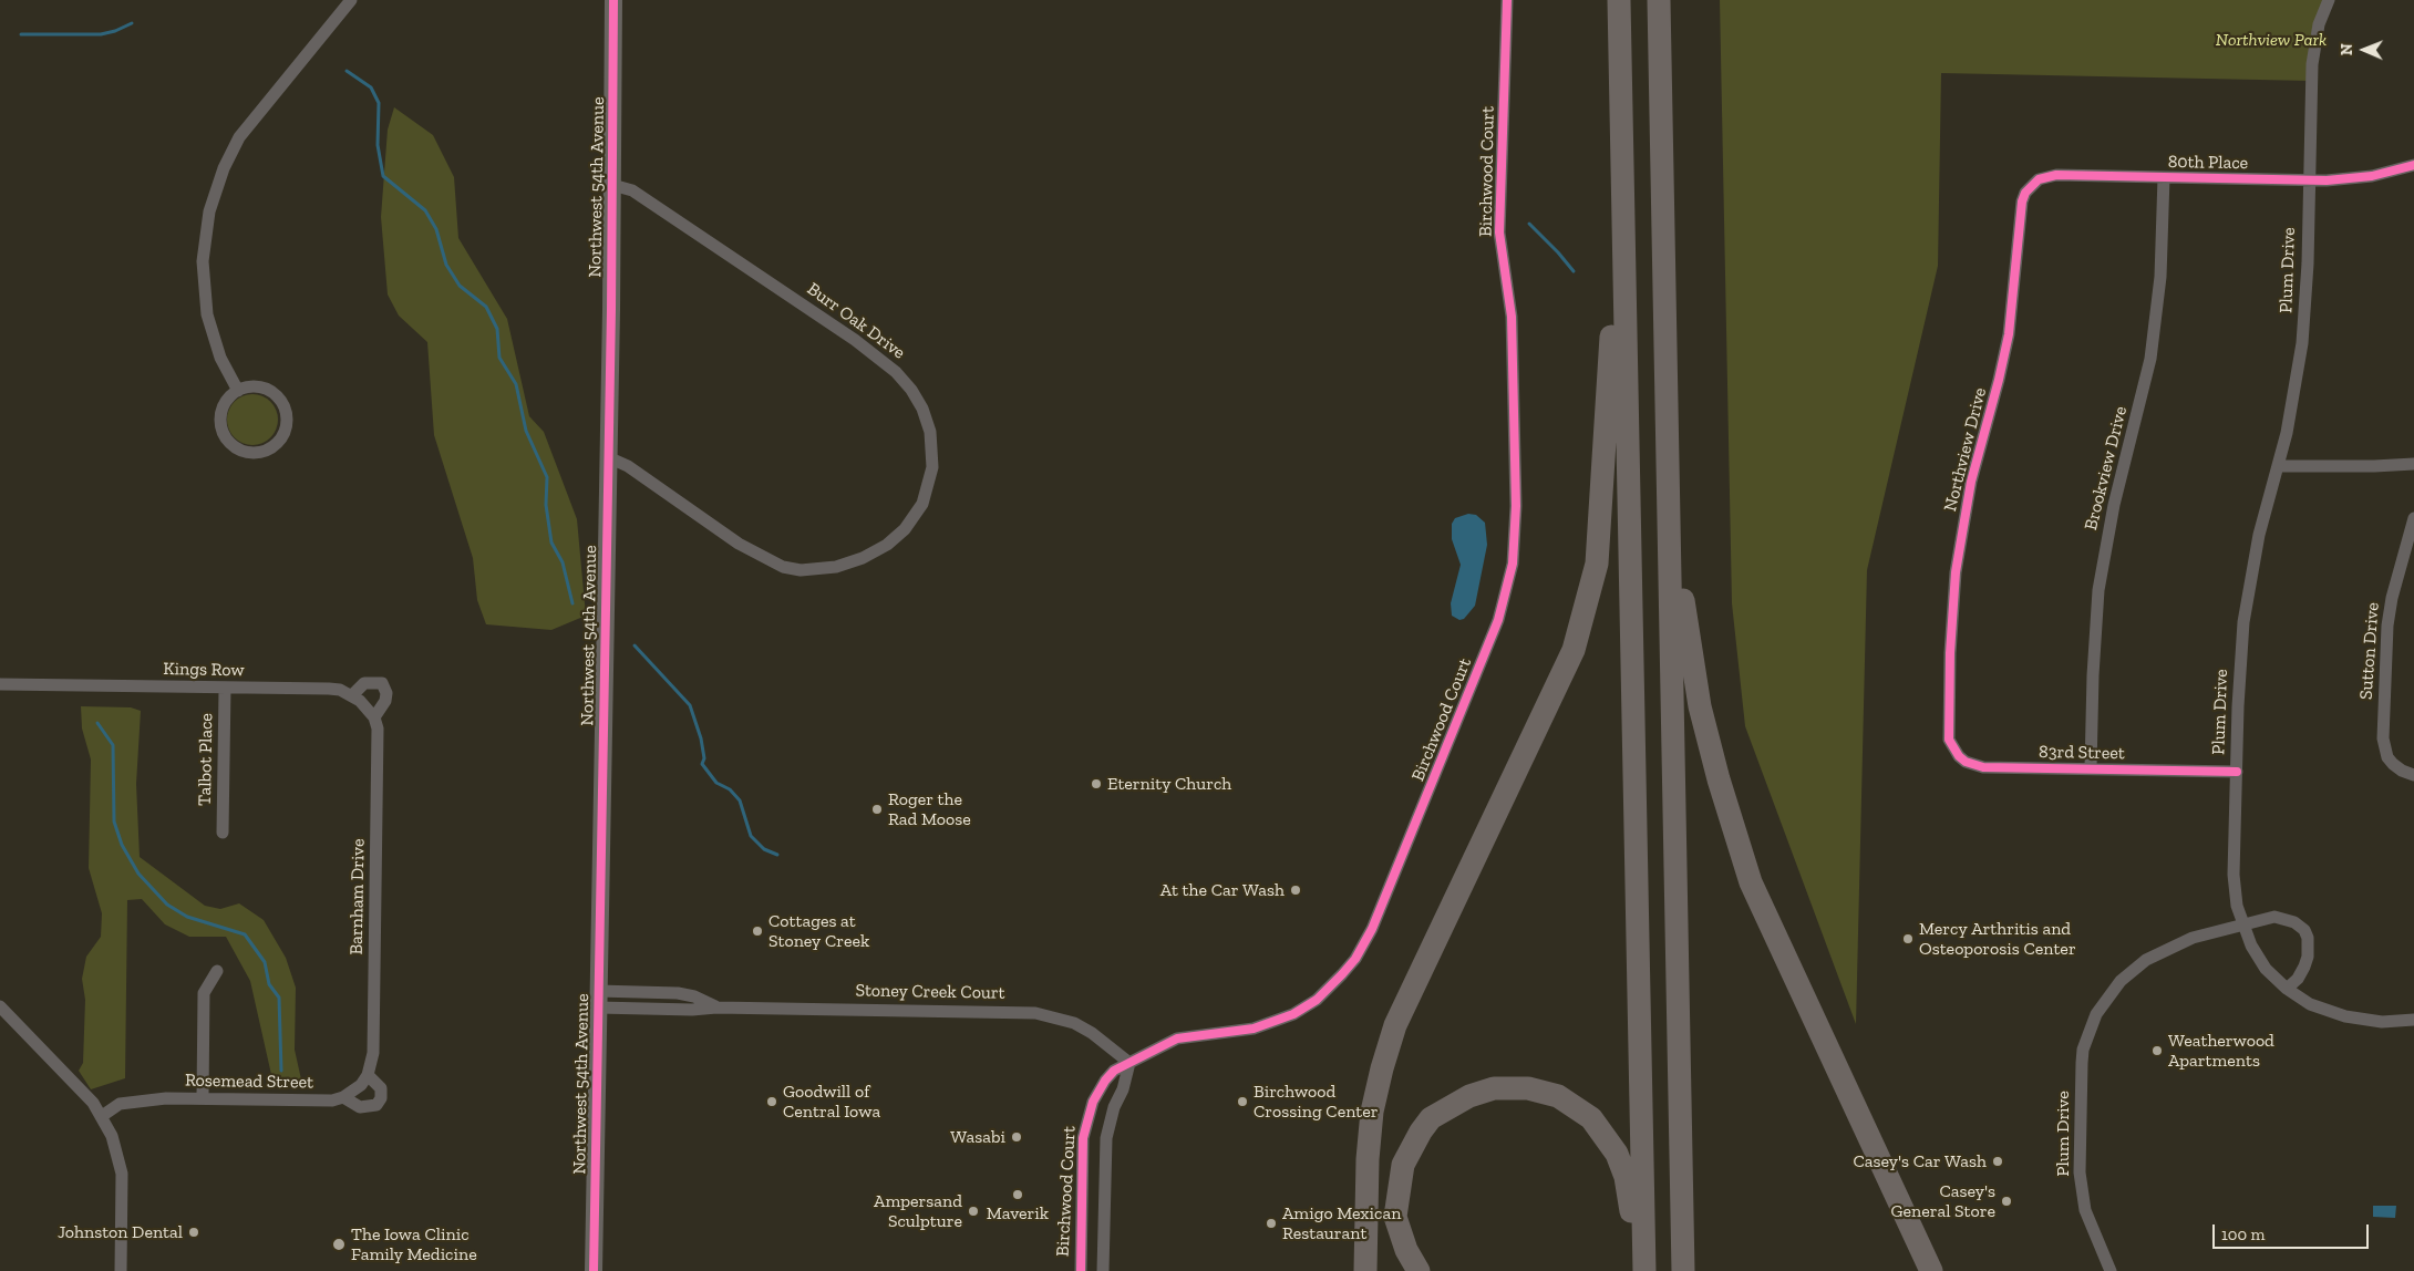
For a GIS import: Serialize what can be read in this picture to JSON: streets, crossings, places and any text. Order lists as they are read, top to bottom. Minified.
{"streets":{"street":["80th Place","Birchwood Court","Northwest 54th Avenue","Plum Drive","Burr Oak Drive","Northview Drive","Brookview Drive","Sutton Drive","Kings Row","83rd Street","Talbot Place","Barnham Drive","Stoney Creek Court","Rosemead Street"]},"crossings":[["80th Place","Plum Drive"],["80th Place","Northview Drive"],["80th Place","Brookview Drive"],["Birchwood Court","Stoney Creek Court"],["Northwest 54th Avenue","Burr Oak Drive"],["Northwest 54th Avenue","Stoney Creek Court"],["Plum Drive","83rd Street"],["Northview Drive","83rd Street"],["Brookview Drive","83rd Street"],["Kings Row","Talbot Place"]],"parks":["Northview Park"],"places":["Eternity Church","Roger the Rad Moose","At the Car Wash","Cottages at Stoney Creek","Mercy Arthritis and Osteoporosis Center","Weatherwood Apartments","Goodwill of Central Iowa","Birchwood Crossing Center","Wasabi","Casey's Car Wash","Maverik","Casey's General Store","Ampersand Sculpture","Amigo Mexican Restaurant","Johnston Dental","The Iowa Clinic Family Medicine"],"scale_bar":"100 m","north":"left"}
